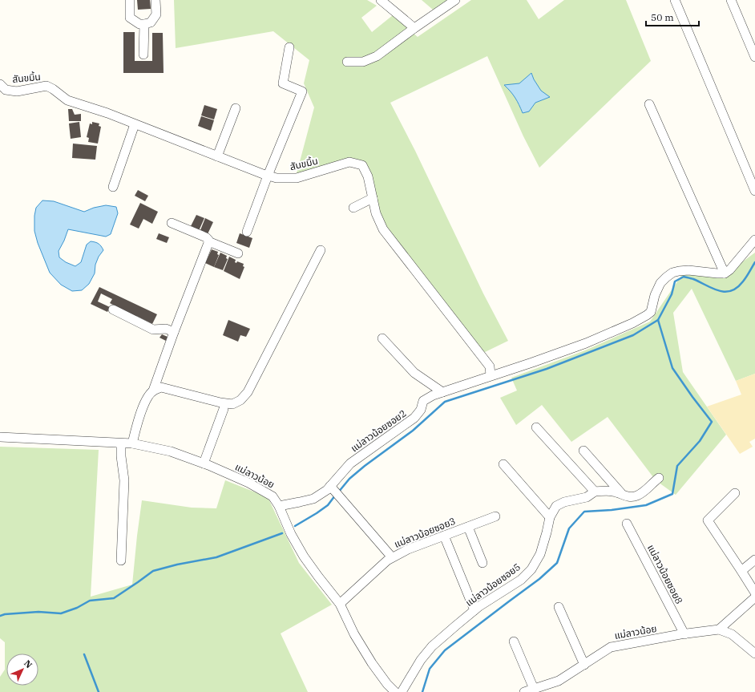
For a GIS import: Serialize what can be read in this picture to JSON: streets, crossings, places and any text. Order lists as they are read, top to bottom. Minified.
{"streets":{"street":["สันขมิ้น","แม่ลาวน้อยซอย2","แม่ลาวน้อย","แม่ลาวน้อยซอย3","แม่ลาวน้อยซอย8","แม่ลาวน้อยซอย5"]},"crossings":[["สันขมิ้น","แม่ลาวน้อยซอย2"],["แม่ลาวน้อยซอย2","แม่ลาวน้อย"],["แม่ลาวน้อย","แม่ลาวน้อยซอย3"],["แม่ลาวน้อย","แม่ลาวน้อยซอย8"]],"scale_bar":"50 m","north":"top right"}
